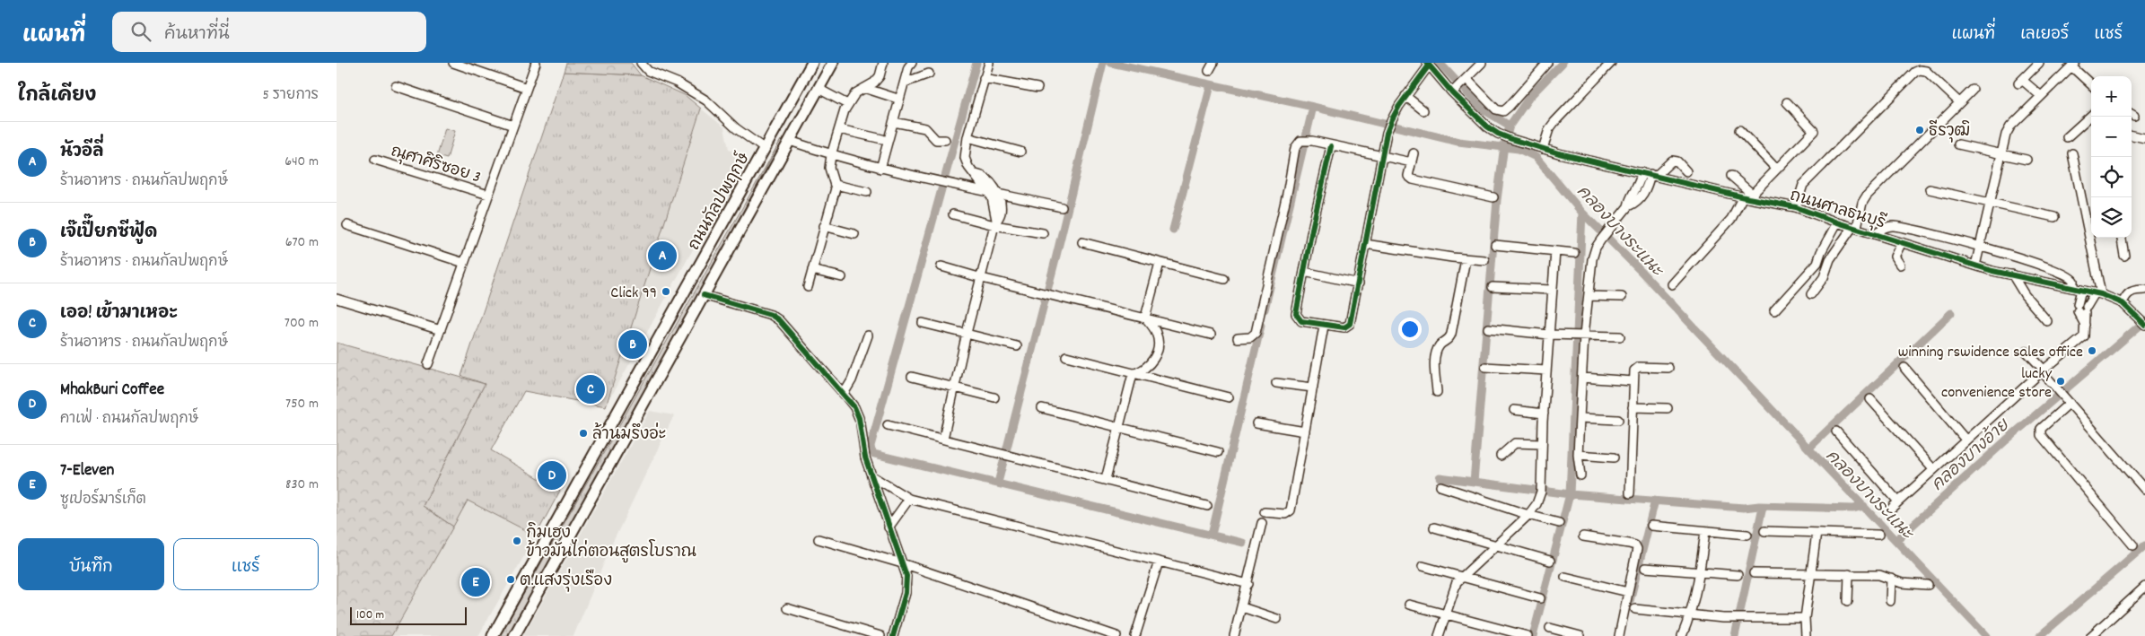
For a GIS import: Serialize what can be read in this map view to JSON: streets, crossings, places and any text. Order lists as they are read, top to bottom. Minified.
{"streets":{"main road":["ถนนกัลปพฤกษ์"],"street":["ณุศาศิริซอย 3","ถนนศาลธนบุรี"]},"water":["คลองบางระแนะ","คลองบางอ้าย"],"places":["ธีรวุฒิ","Click 99","winning rswidence sales office","lucky convenience store","ล้านมรึงอ่ะ","กิมเฮง ข้าวมันไก่ตอนสูตรโบราณ","ต.แสงรุ่งเรือง"],"scale_bar":"100 m","page":{"header":"แผนที่","search":"ค้นหาที่นี่","nav":["แผนที่","เลเยอร์","แชร์"],"heading":["ใกล้เคียง","5 รายการ"],"map_buttons":["+","−"],"list":[{"mark":"A","name":"นัวอีลี่","note":"ร้านอาหาร · ถนนกัลปพฤกษ์","value":"640 m"},{"mark":"B","name":"เจ๊เปี๊ยกซีฟู้ด","note":"ร้านอาหาร · ถนนกัลปพฤกษ์","value":"670 m"},{"mark":"C","name":"เออ! เข้ามาเหอะ","note":"ร้านอาหาร · ถนนกัลปพฤกษ์","value":"700 m"},{"mark":"D","name":"MhakBuri Coffee","note":"คาเฟ่ · ถนนกัลปพฤกษ์","value":"750 m"},{"mark":"E","name":"7-Eleven","note":"ซูเปอร์มาร์เก็ต","value":"830 m"}],"pins":["A","B","C","D","E"],"buttons":["บันทึก","แชร์"],"scale":"100 m"}}
